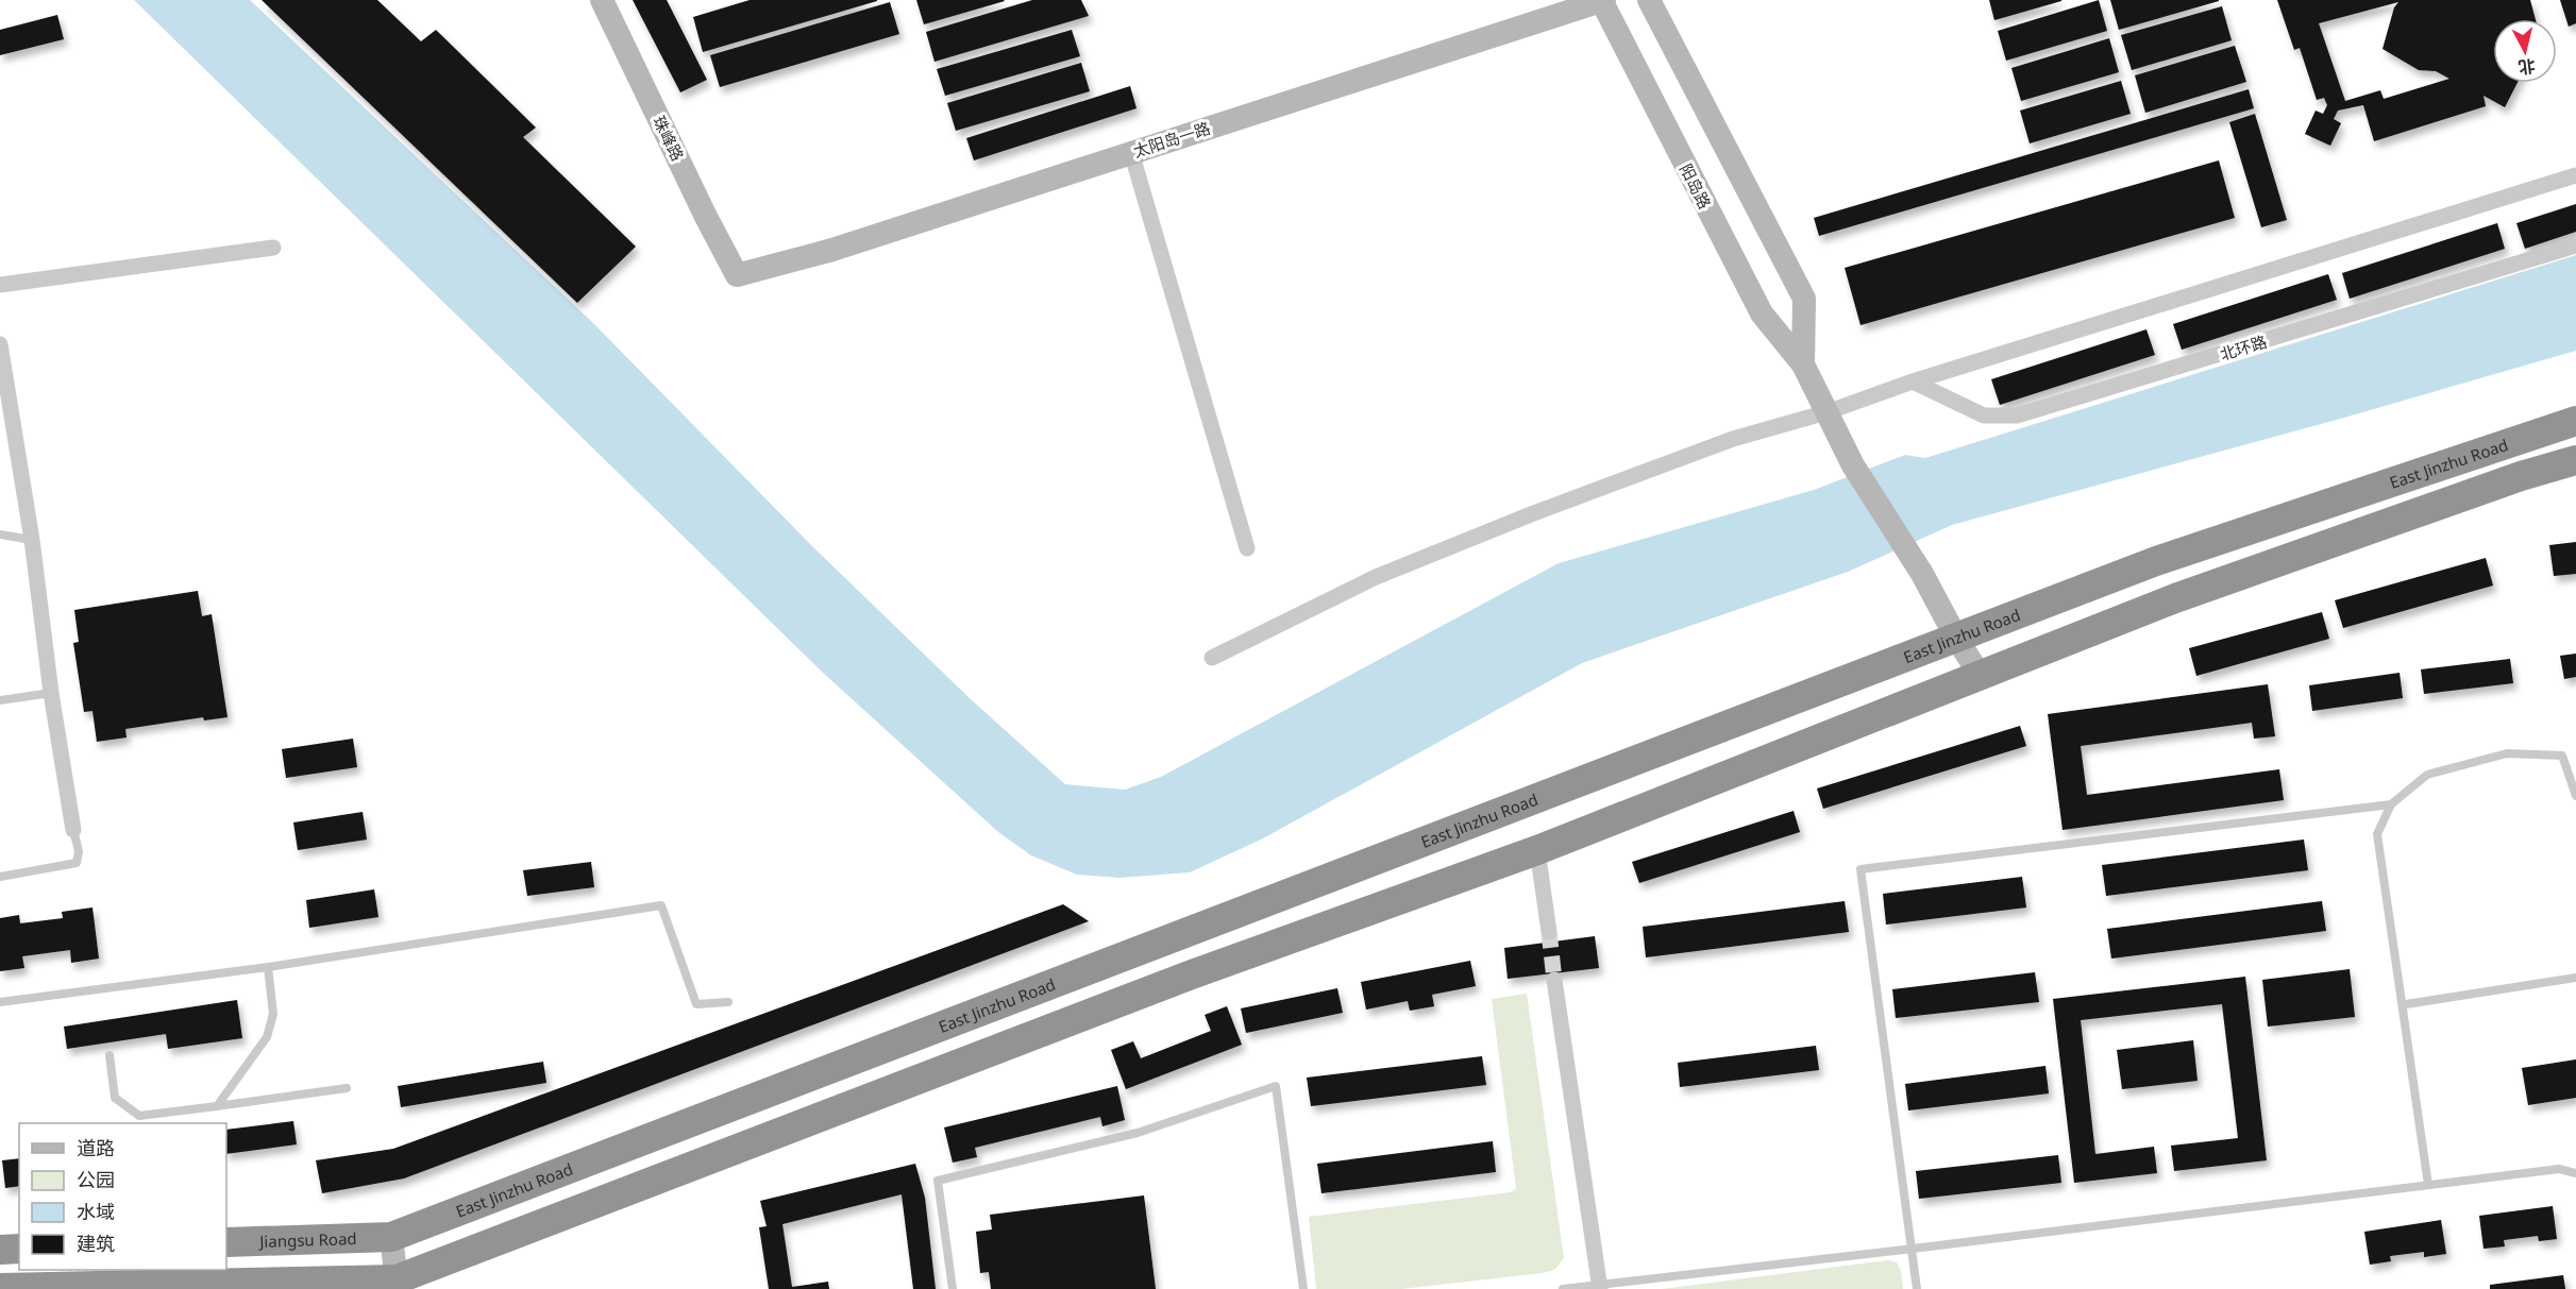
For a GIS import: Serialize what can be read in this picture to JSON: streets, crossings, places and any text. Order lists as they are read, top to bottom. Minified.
{"streets":{"highway":["East Jinzhu Road","Jiangsu Road"],"main road":["珠峰路","太阳岛一路","阳岛路"],"street":["北环路"]},"crossings":[["珠峰路","太阳岛一路"],["太阳岛一路","阳岛路"],["阳岛路","East Jinzhu Road"],["East Jinzhu Road","Jiangsu Road"]],"legend":["道路","公园","水域","建筑"],"north":"bottom"}
